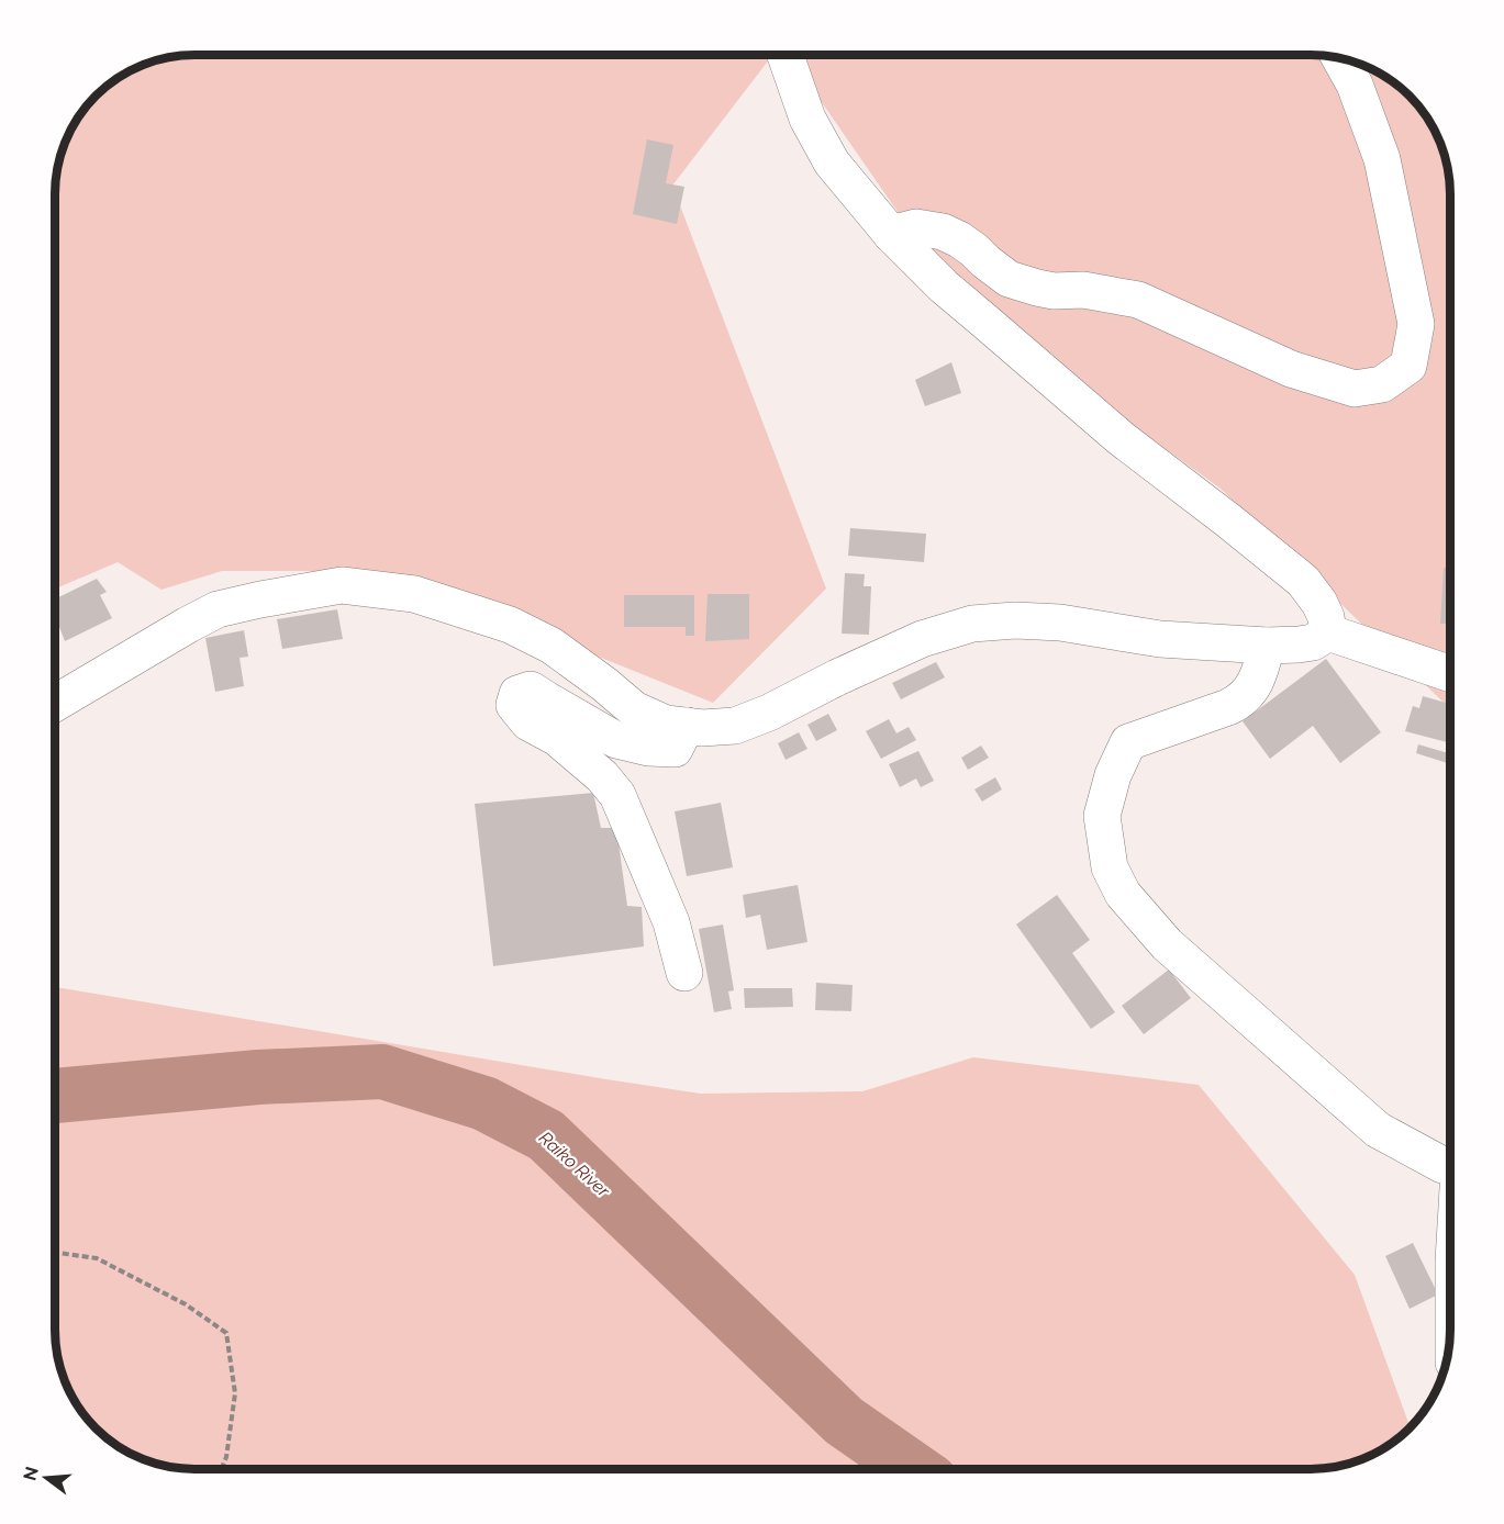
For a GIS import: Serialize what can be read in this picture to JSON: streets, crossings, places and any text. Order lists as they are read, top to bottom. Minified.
{"water":["Raiko River"],"north":"left"}
